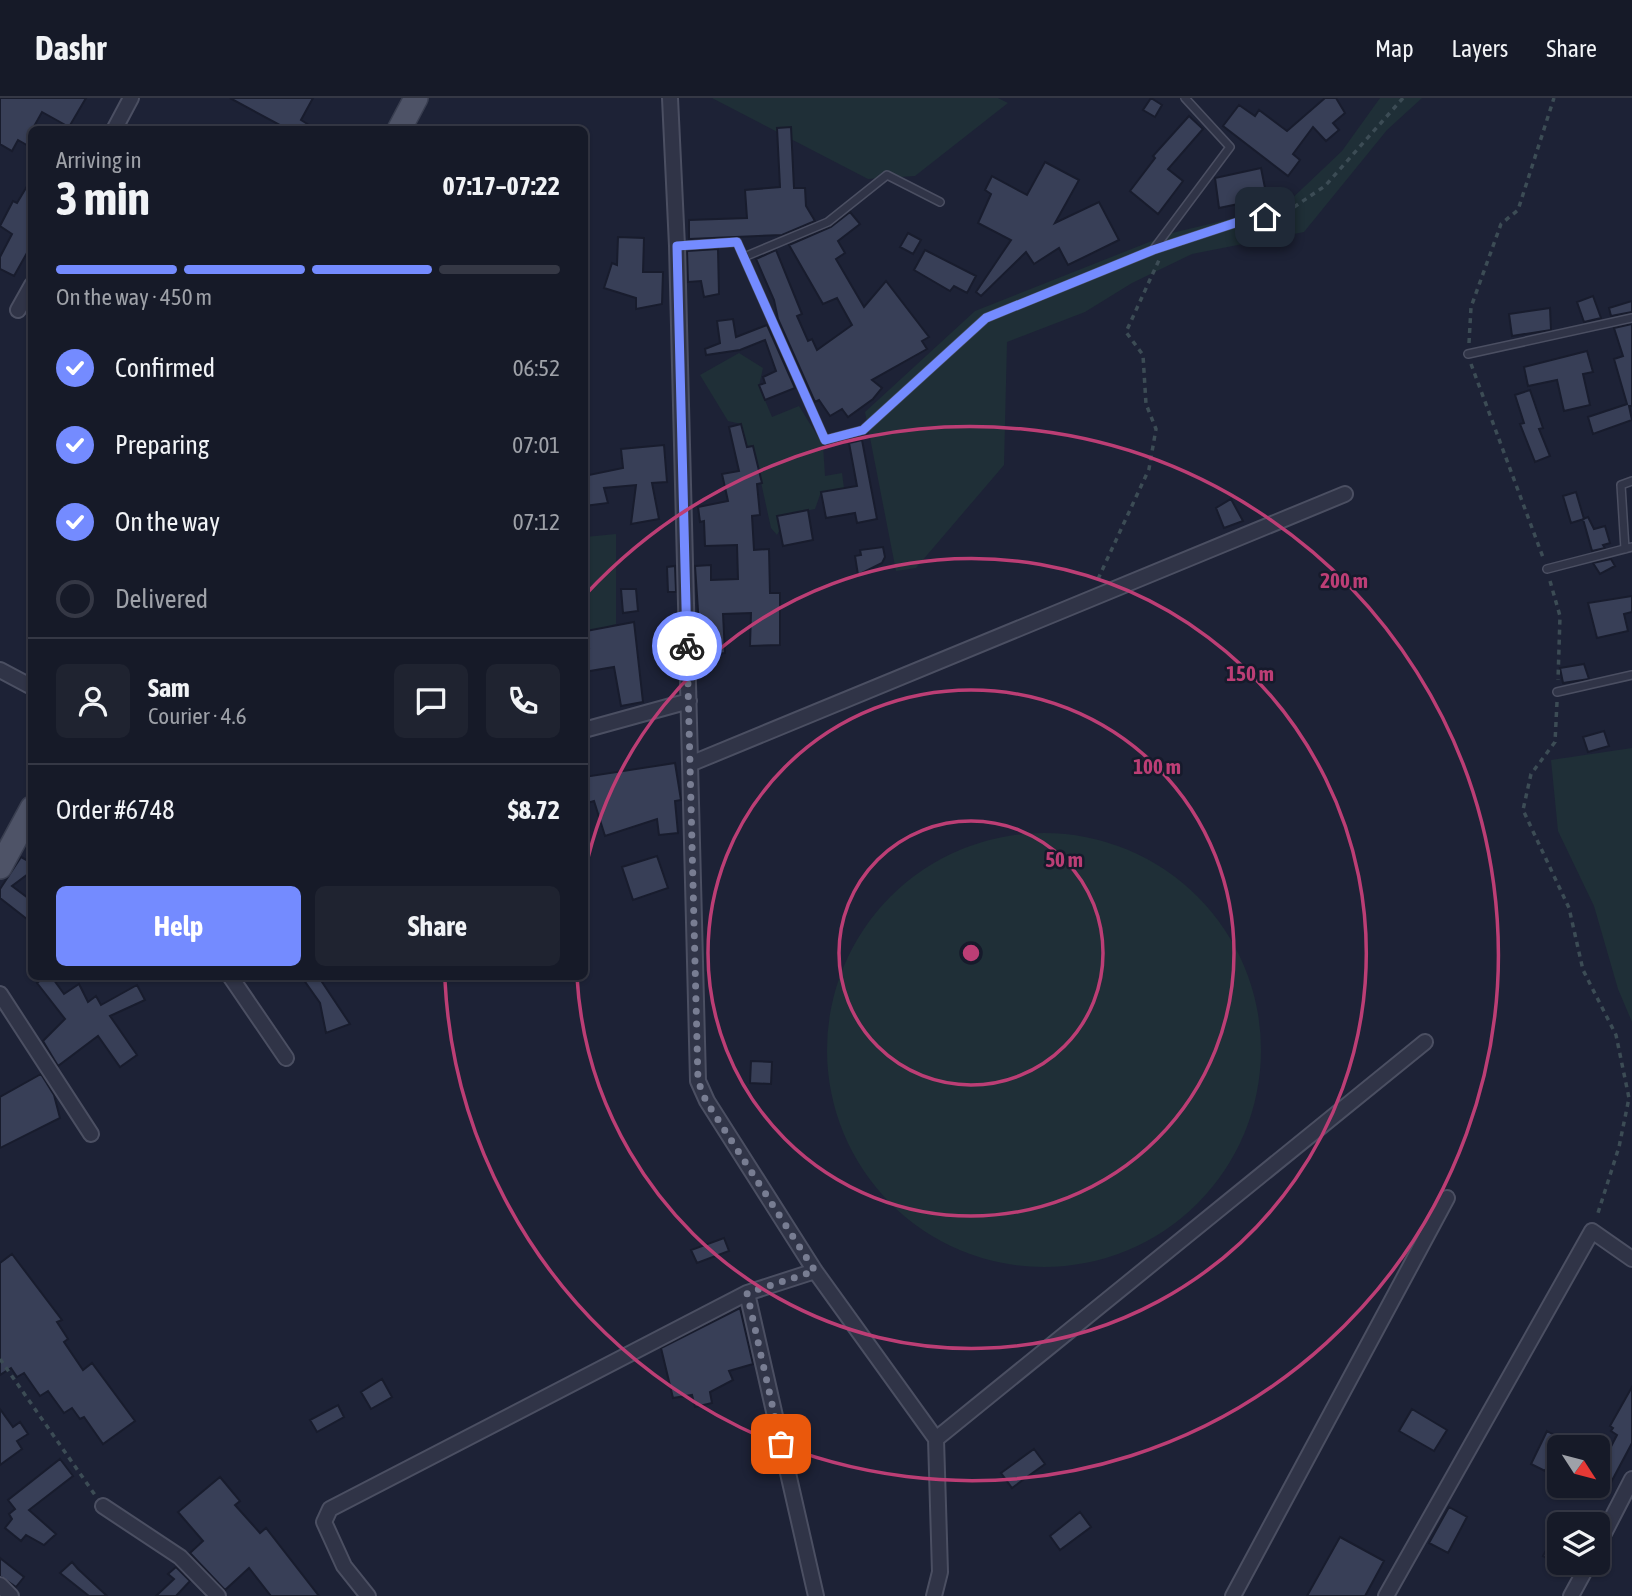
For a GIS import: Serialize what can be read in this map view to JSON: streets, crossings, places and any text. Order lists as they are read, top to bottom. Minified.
{"north":"bottom right","page":{"header":"Dashr","nav":["Map","Layers","Share"],"heading":["3 min","Arriving in","07:17–07:22"],"panel":["Sam","Courier · 4.6","Order #6748","$8.72"],"bar":"On the way · 450 m","list":[["Confirmed","06:52"],["Preparing","07:01"],["On the way","07:12"],"Delivered"],"buttons":["Help","Share"]},"rings":["200 m","150 m","100 m","50 m"]}
